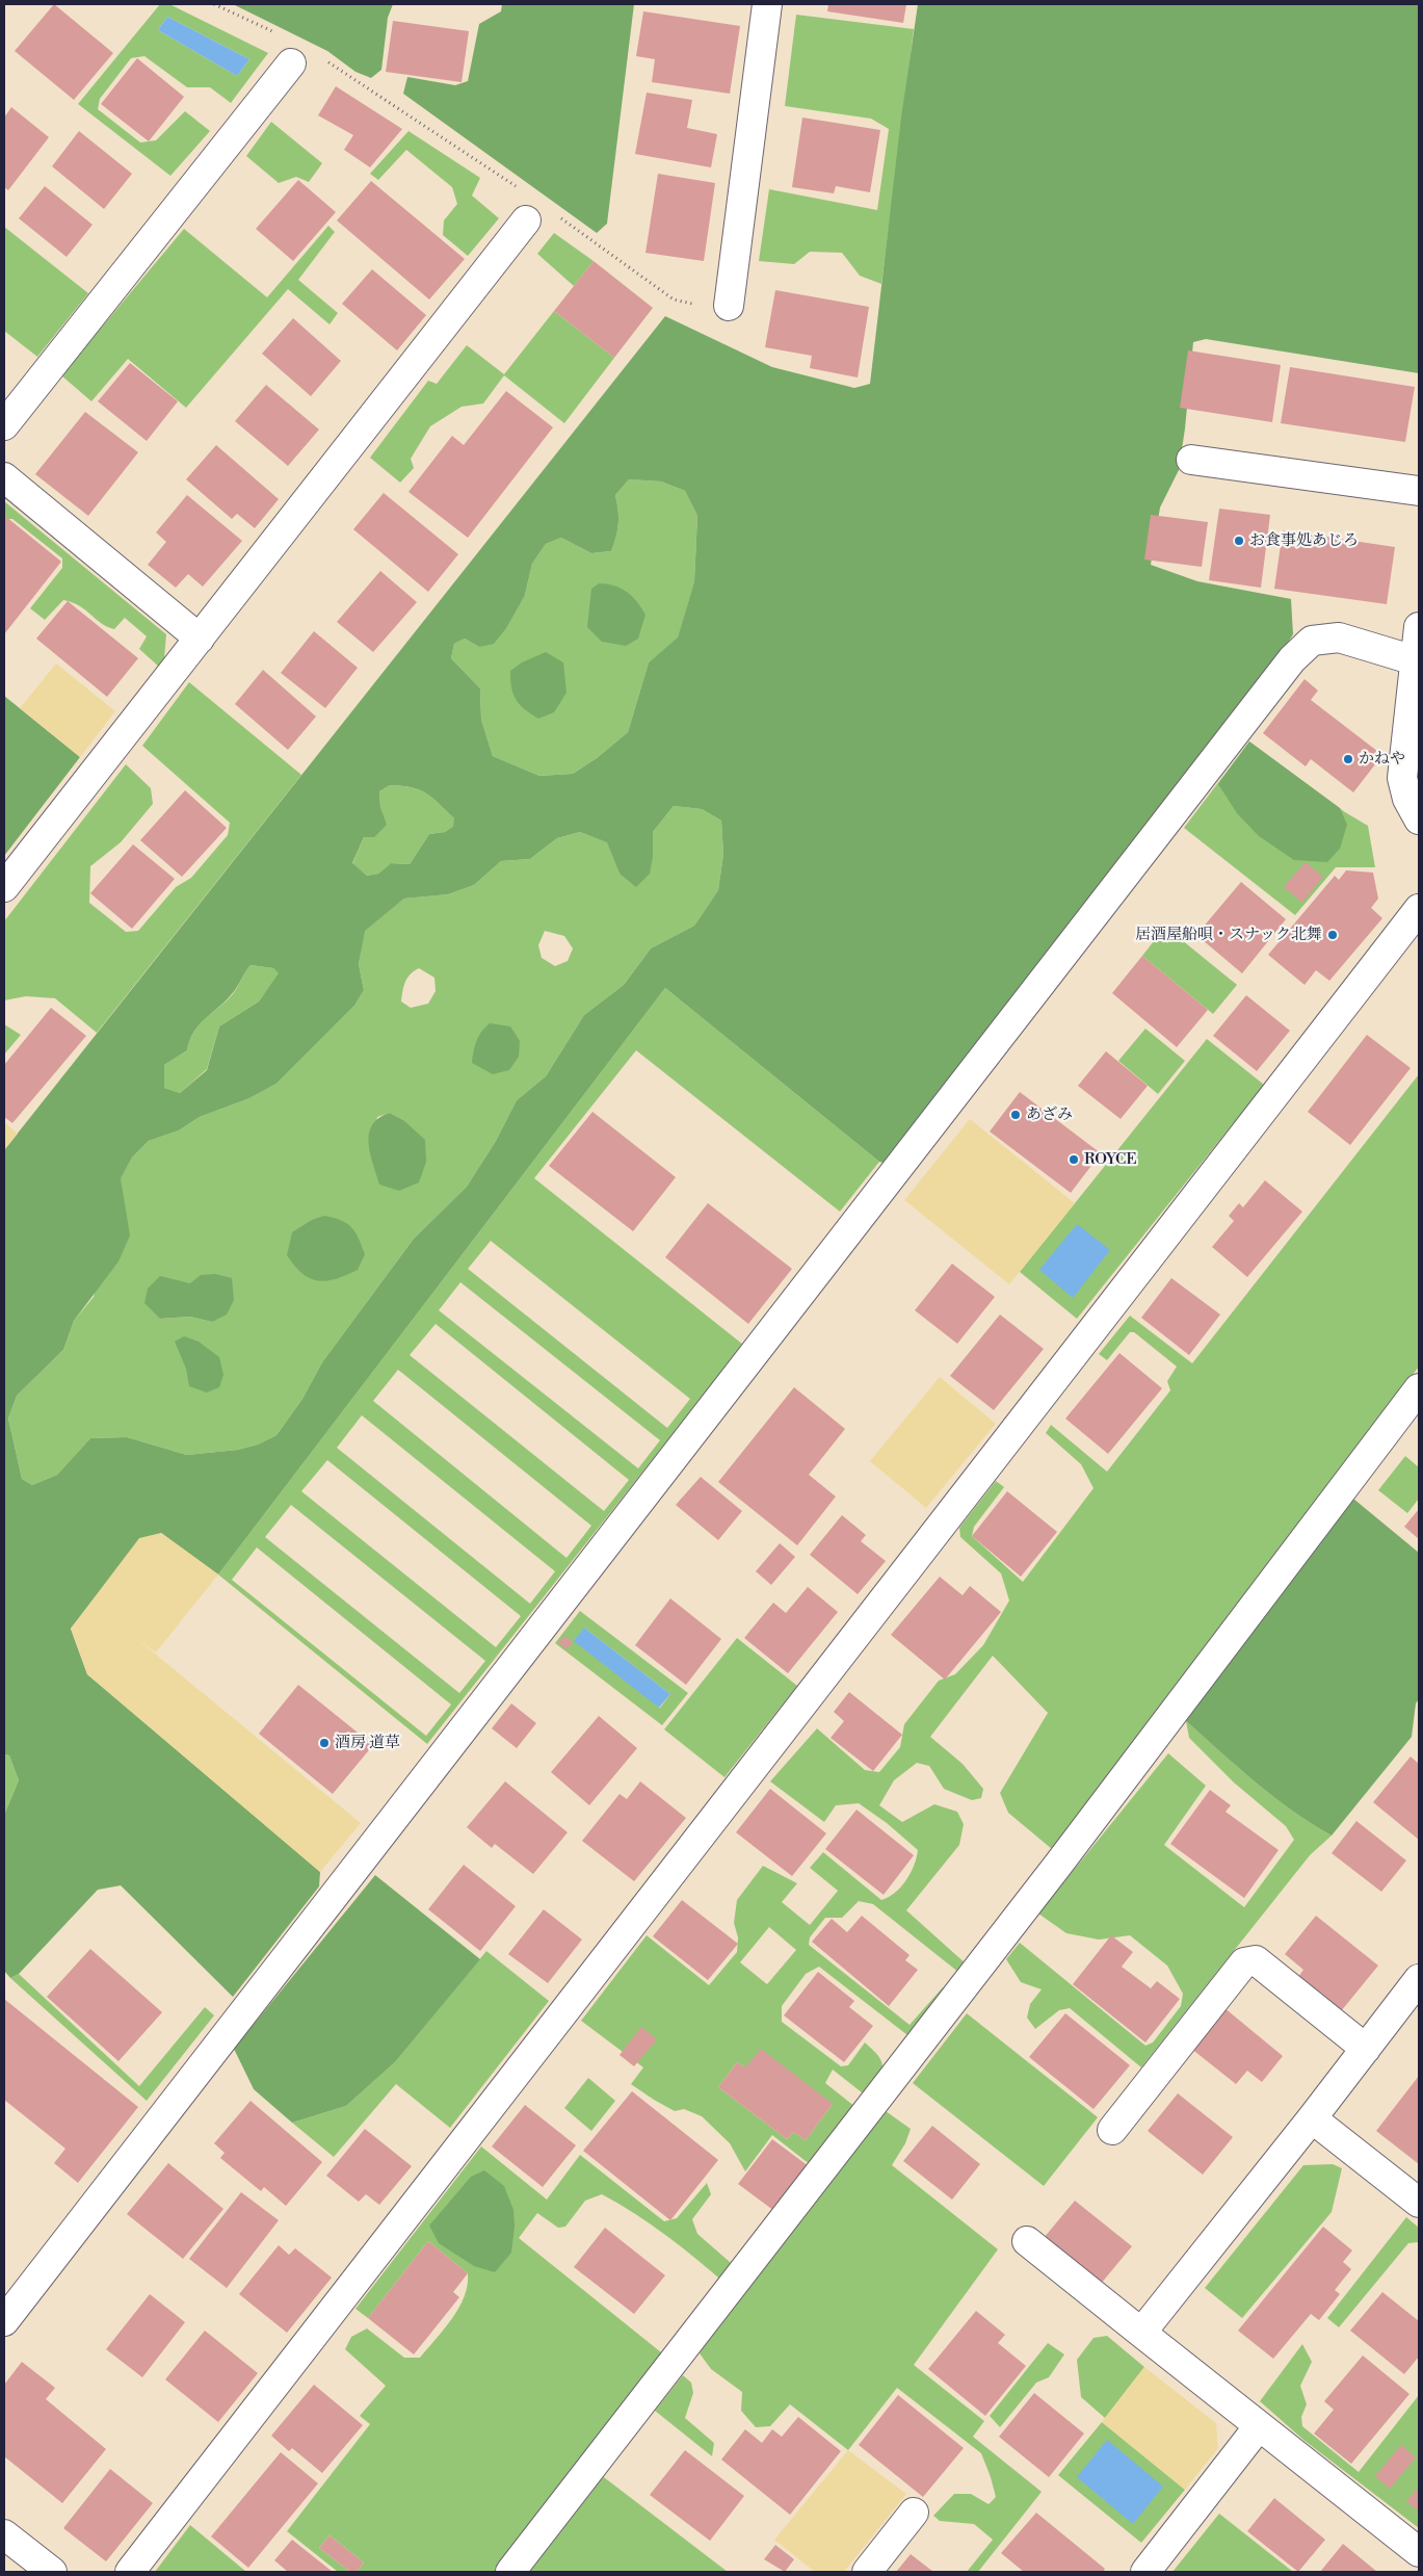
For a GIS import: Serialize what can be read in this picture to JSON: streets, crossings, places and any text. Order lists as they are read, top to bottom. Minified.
{"places":["お食事処あじろ","かねや","居酒屋船唄・スナック北舞","あざみ","ROYCE","酒房 道草"]}
